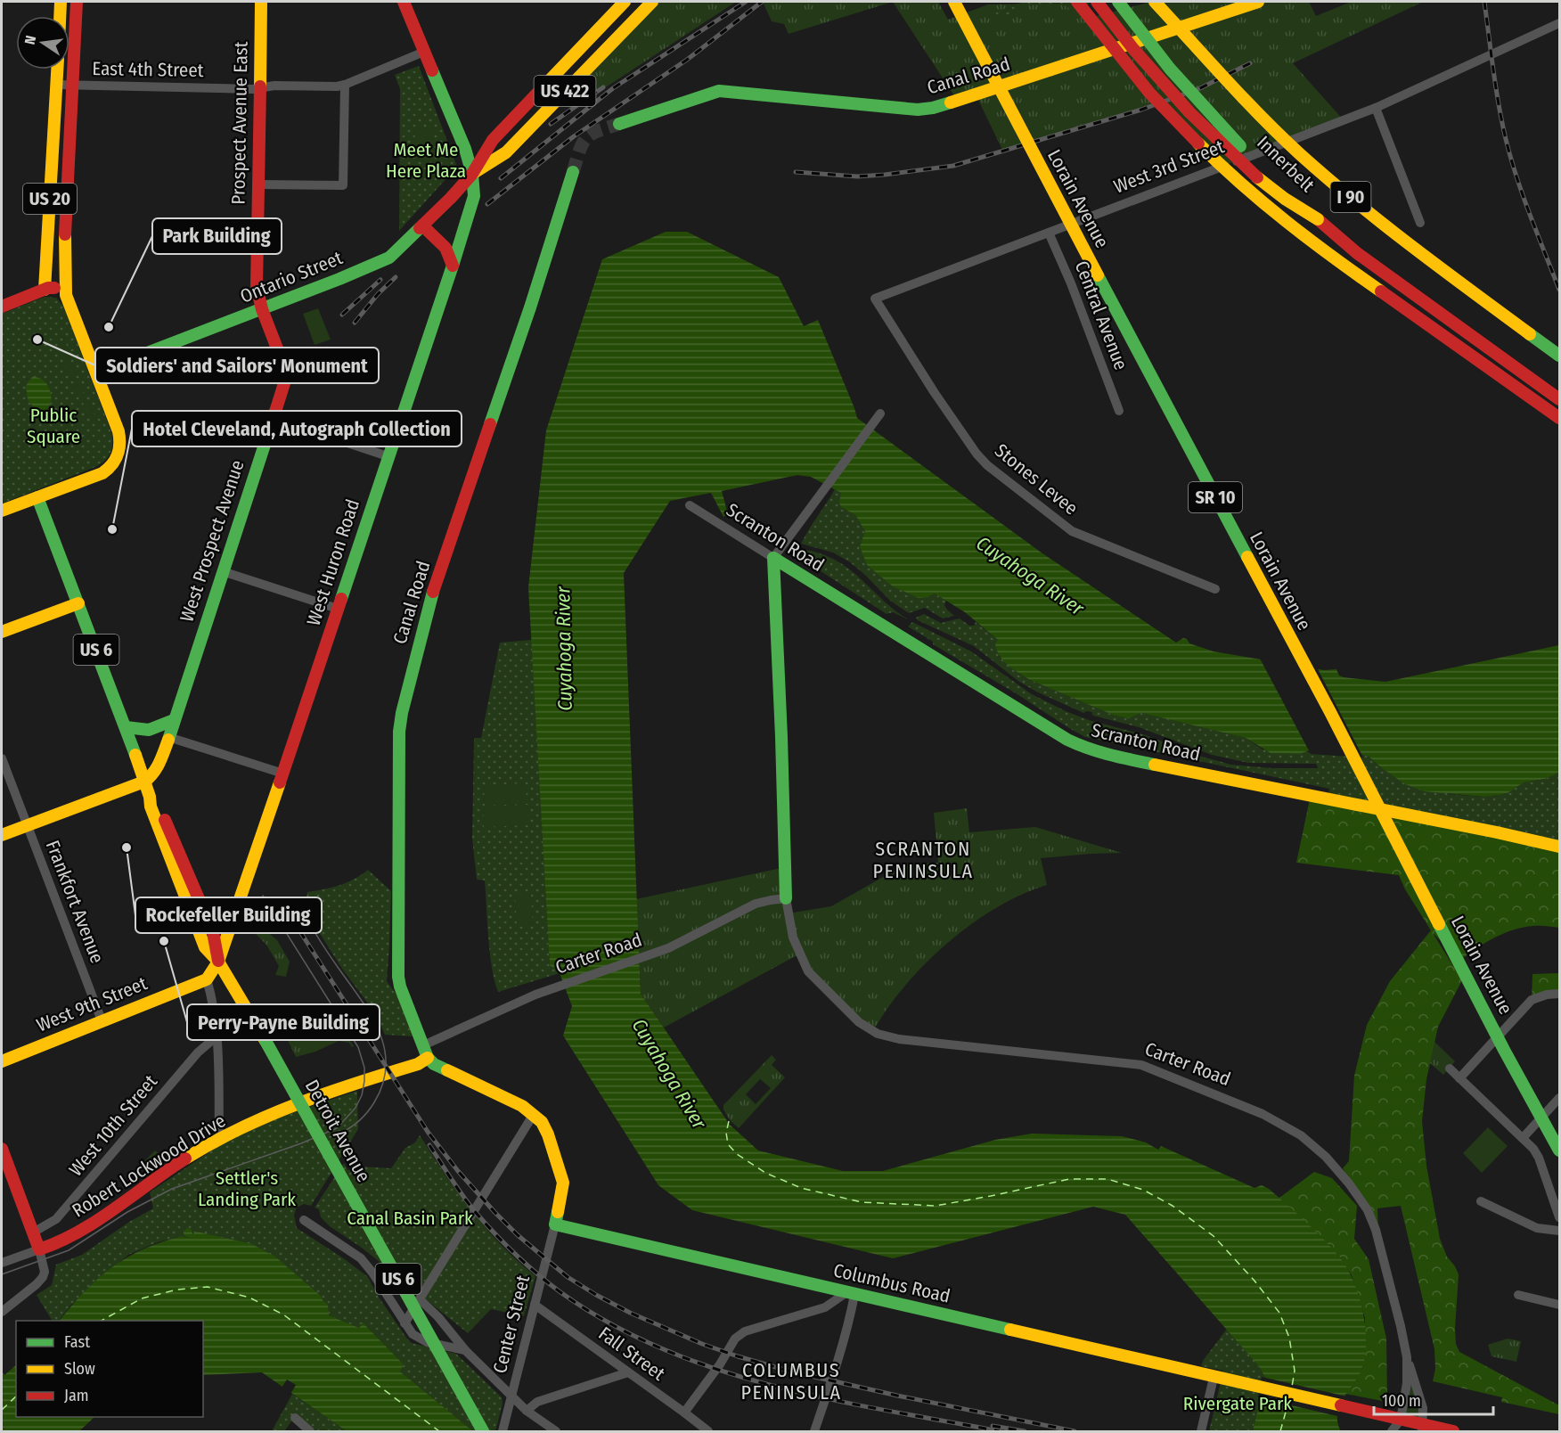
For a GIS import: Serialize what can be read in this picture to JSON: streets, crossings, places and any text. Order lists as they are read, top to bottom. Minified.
{"streets":{"main road":["Canal Road","US 422","Prospect Avenue East","Innerbelt","I 90","US 20","Lorain Avenue","Ontario Street","SR 10","Scranton Road","West Prospect Avenue","West Huron Road","US 6","Carter Road","West 9th Street","Detroit Avenue","Robert Lockwood Drive","Columbus Road"],"street":["East 4th Street","West 3rd Street","Central Avenue","Stones Levee","Frankfort Avenue","West 10th Street","Center Street","Fall Street"]},"crossings":[["East 4th Street","Prospect Avenue East"],["East 4th Street","US 20"],["East 4th Street","West Huron Road"],["Canal Road","Carter Road"],["Canal Road","Robert Lockwood Drive"],["Prospect Avenue East","Ontario Street"],["Prospect Avenue East","West Prospect Avenue"],["West 3rd Street","Central Avenue"],["West 3rd Street","Stones Levee"],["Ontario Street","West Prospect Avenue"],["Ontario Street","West Huron Road"],["Scranton Road","Carter Road"],["West Prospect Avenue","US 6"],["West Huron Road","US 6"],["West Huron Road","Detroit Avenue"],["US 6","Detroit Avenue"],["Frankfort Avenue","West 9th Street"],["Carter Road","Columbus Road"],["Columbus Road","Center Street"],["Center Street","Fall Street"]],"districts":["SCRANTON PENINSULA","COLUMBUS PENINSULA"],"water":["Cuyahoga River"],"parks":["Meet Me Here Plaza","Public Square","Settler's Landing Park","Canal Basin Park","Rivergate Park"],"places":["Park Building","Soldiers' and Sailors' Monument","Hotel Cleveland, Autograph Collection","Rockefeller Building","Perry-Payne Building"],"legend":["Fast","Slow","Jam"],"scale_bar":"100 m","north":"left"}
